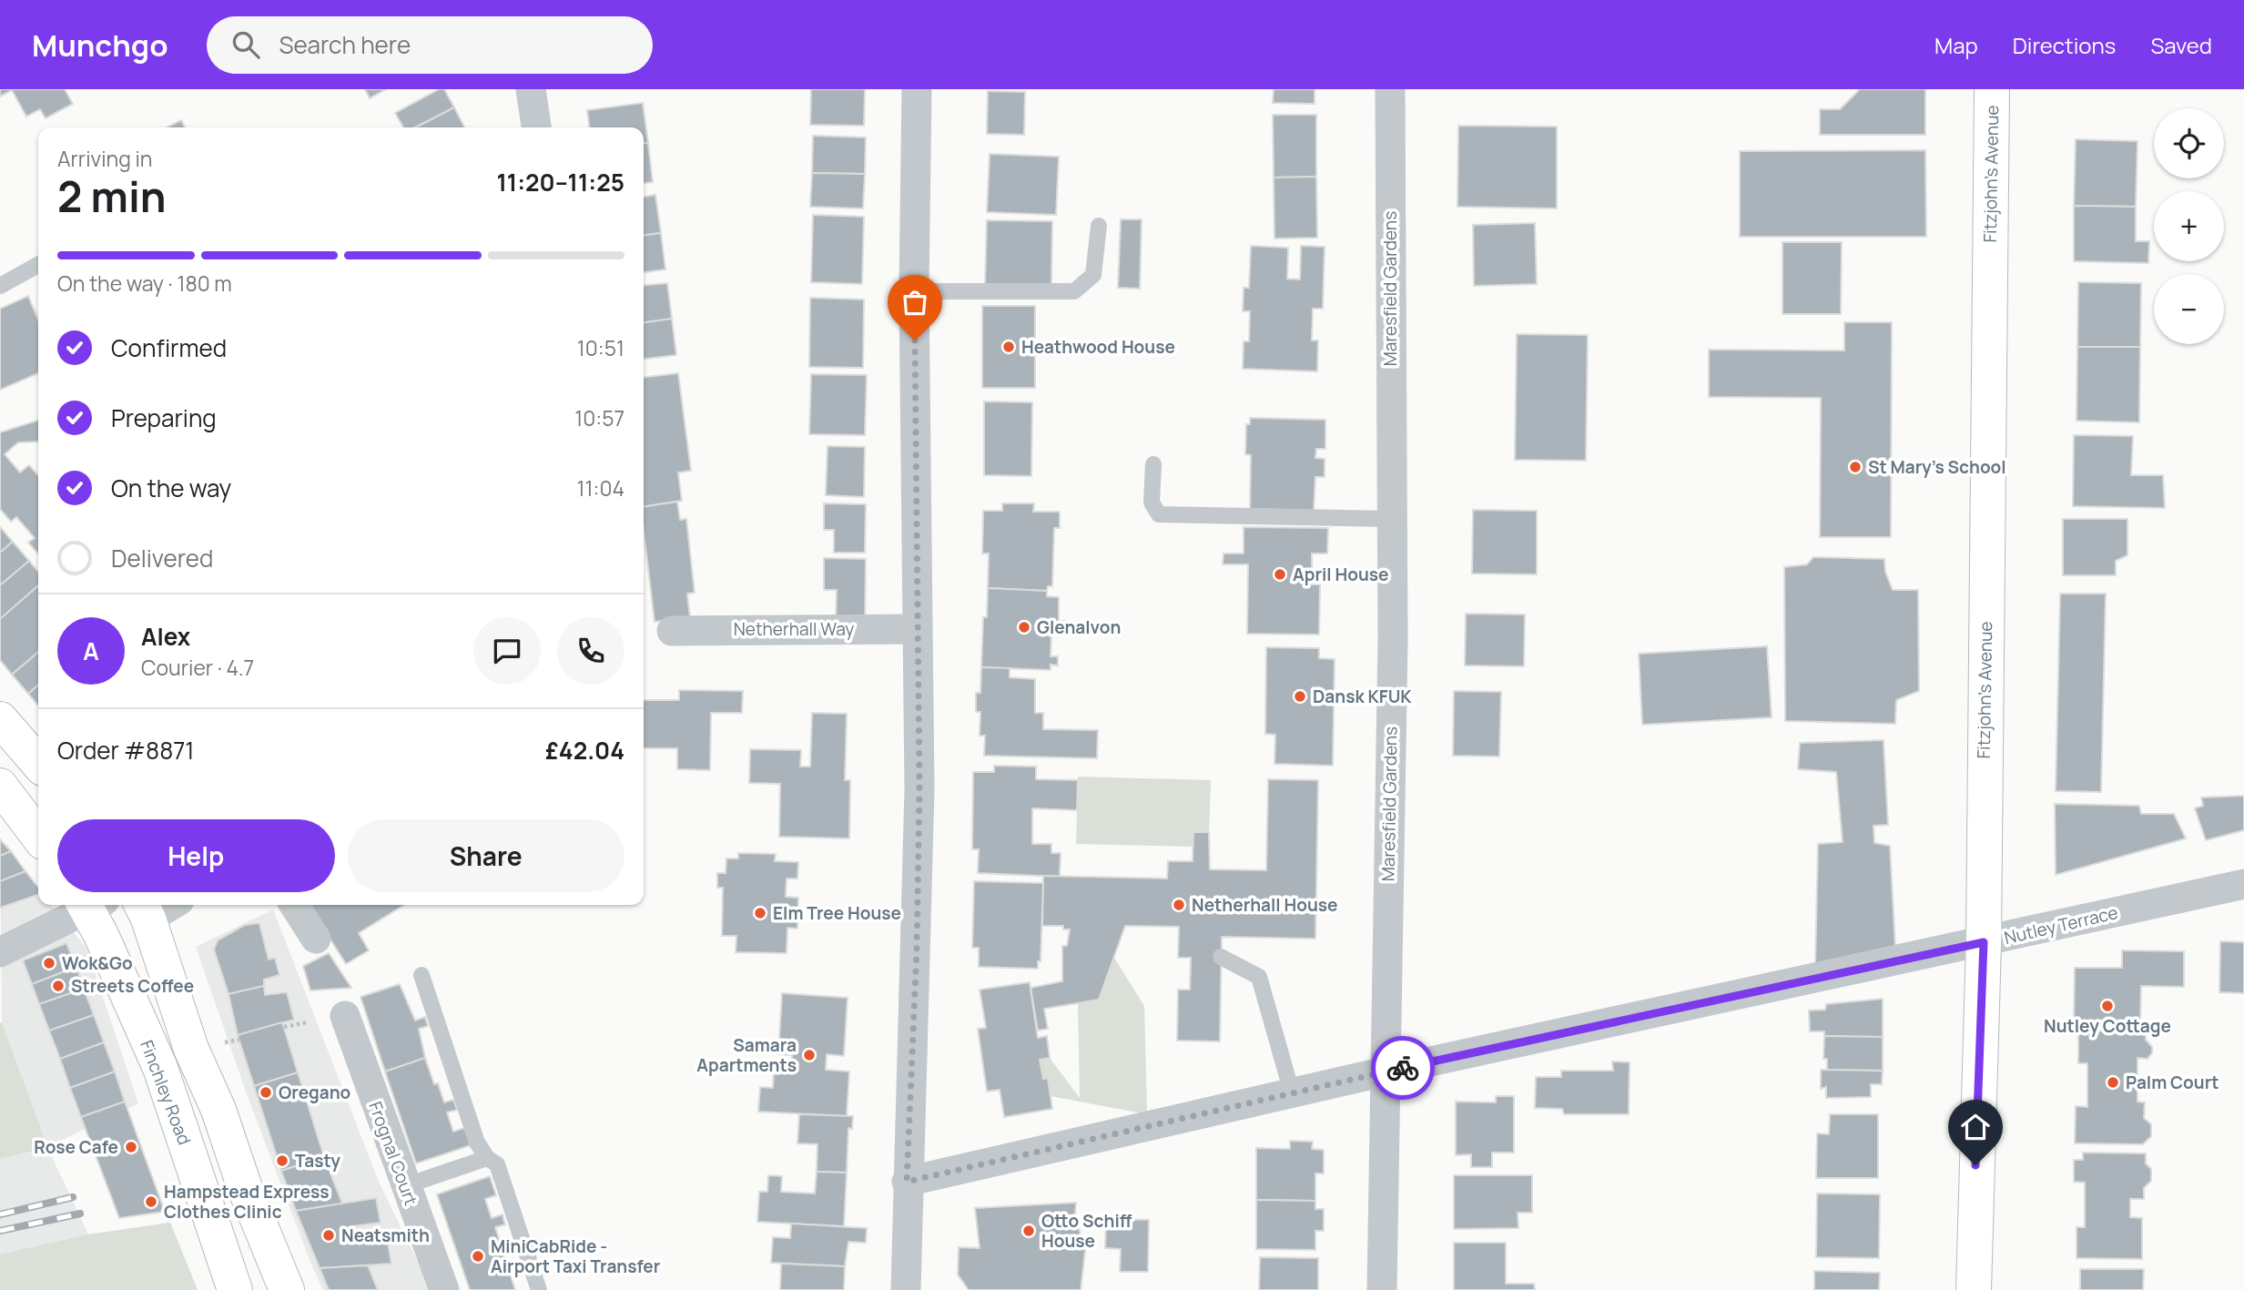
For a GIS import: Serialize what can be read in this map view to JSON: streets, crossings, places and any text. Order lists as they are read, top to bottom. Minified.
{"streets":{"main road":["Fitzjohn's Avenue","Finchley Road"],"street":["Maresfield Gardens","Netherhall Way","Nutley Terrace","Frognal Court"]},"crossings":[["Fitzjohn's Avenue","Nutley Terrace"],["Maresfield Gardens","Nutley Terrace"]],"places":["Heathwood House","St Mary's School","April House","Glenalvon","Dansk KFUK","Netherhall House","Elm Tree House","Wok&Go","Streets Coffee","Nutley Cottage","Samara Apartments","Palm Court","Oregano","Rose Cafe","Tasty","Hampstead Express Clothes Clinic","Otto Schiff House","Neatsmith","MiniCabRide - Airport Taxi Transfer"],"page":{"header":"Munchgo","search":"Search here","nav":["Map","Directions","Saved"],"map_buttons":["+","−"],"heading":["2 min","Arriving in","11:20–11:25"],"panel":["Alex","Courier · 4.7","Order #8871","£42.04"],"bar":"On the way · 180 m","list":[["Confirmed","10:51"],["Preparing","10:57"],["On the way","11:04"],"Delivered"],"round":"A","buttons":["Help","Share"]}}
